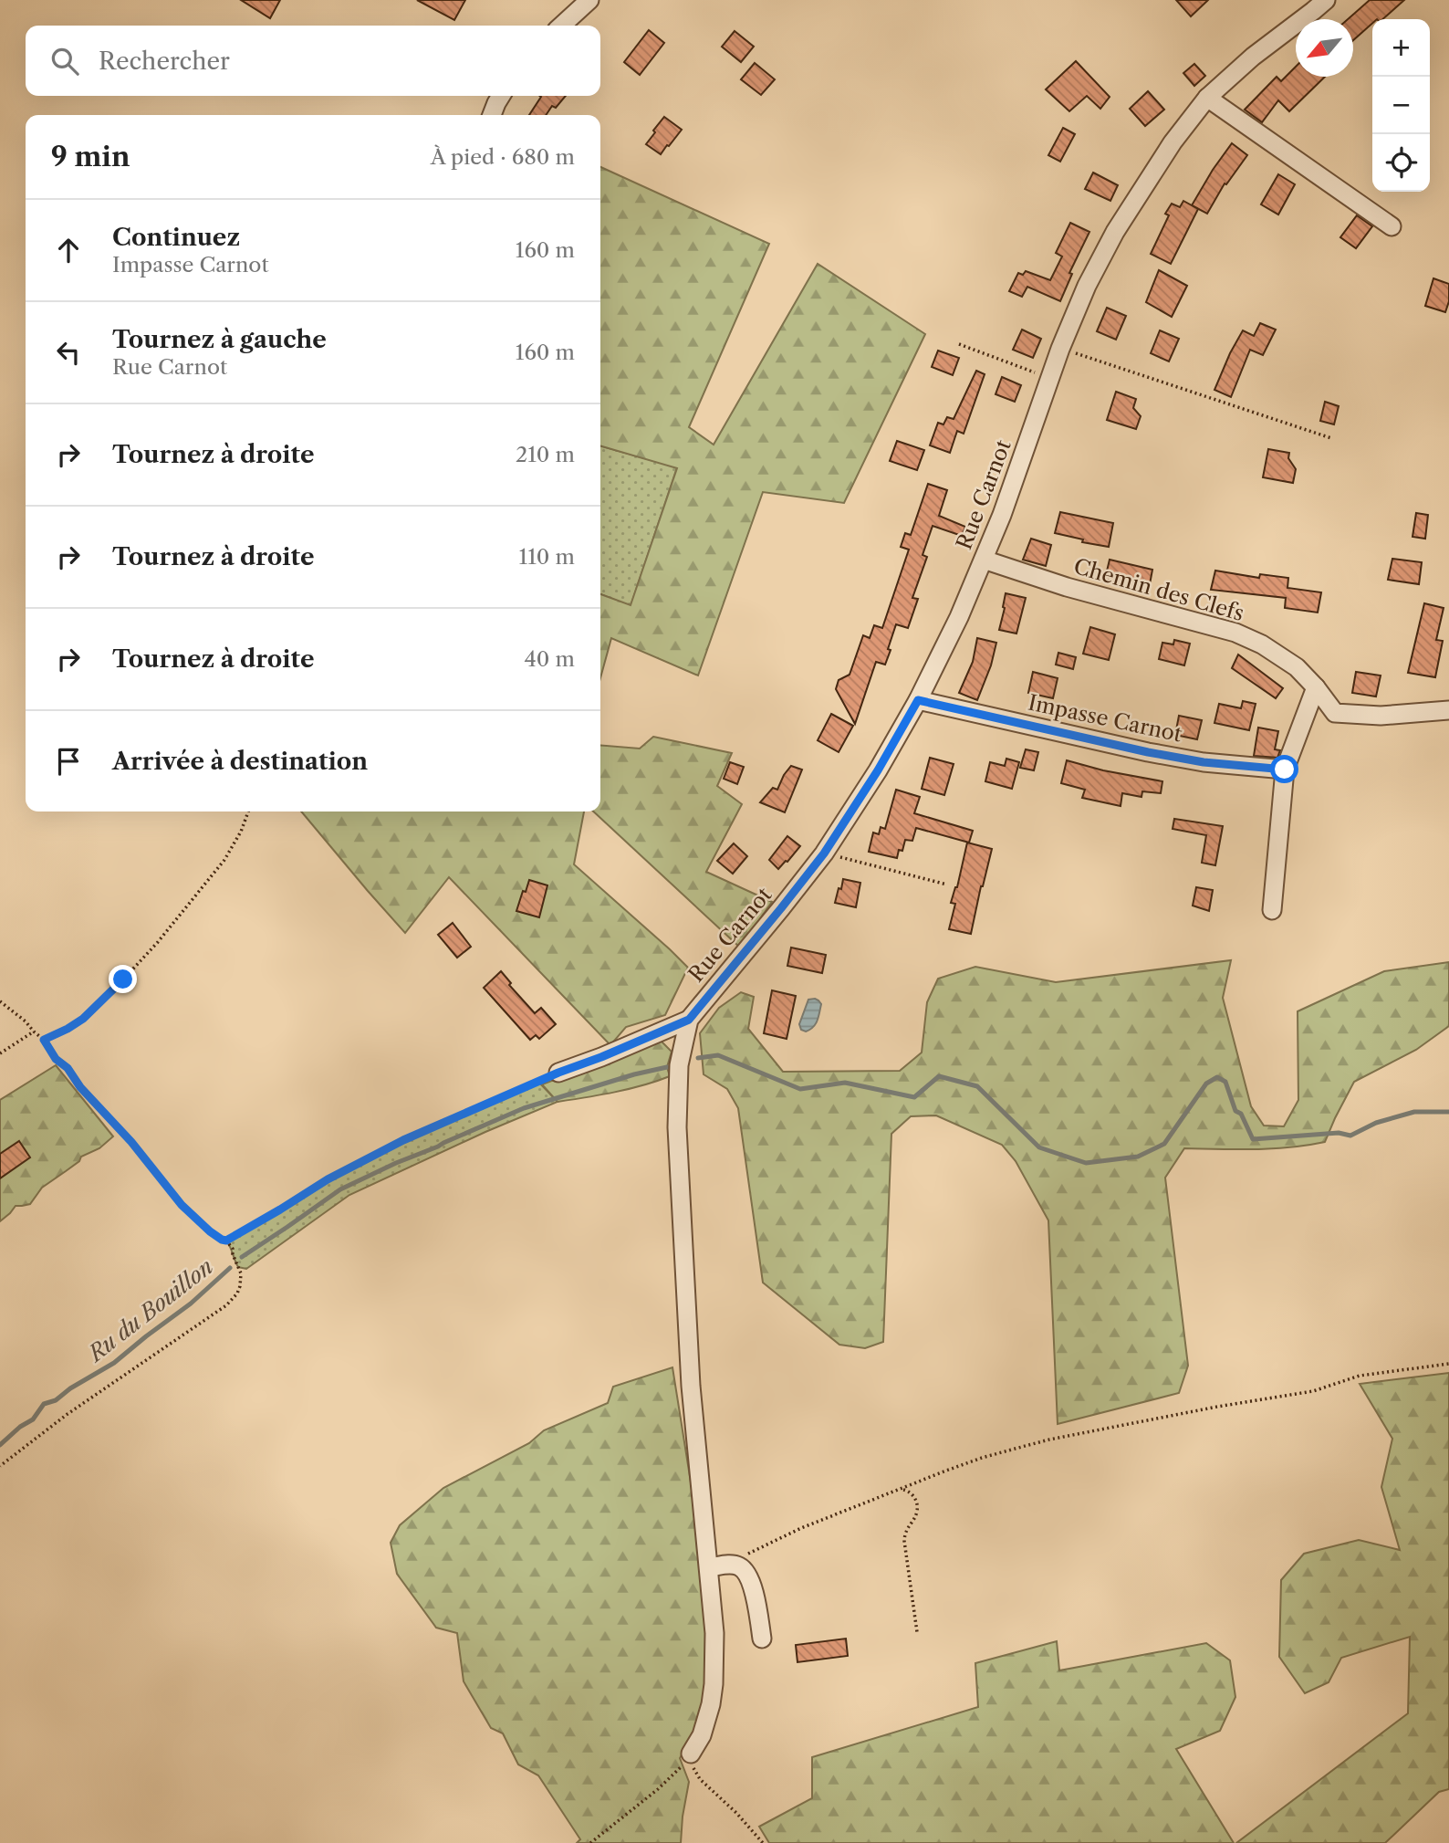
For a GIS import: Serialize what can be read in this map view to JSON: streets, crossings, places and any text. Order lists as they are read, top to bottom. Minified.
{"streets":{"street":["Rue Carnot","Chemin des Clefs","Impasse Carnot"]},"crossings":[["Rue Carnot","Chemin des Clefs"],["Rue Carnot","Impasse Carnot"]],"water":["Ru du Bouillon"],"north":"bottom left","page":{"map_buttons":["+","−"],"search":"Rechercher","heading":["9 min","À pied · 680 m"],"list":[["Continuez","Impasse Carnot","160 m"],["Tournez à gauche","Rue Carnot","160 m"],["Tournez à droite","210 m"],["Tournez à droite","110 m"],["Tournez à droite","40 m"],"Arrivée à destination"]}}
